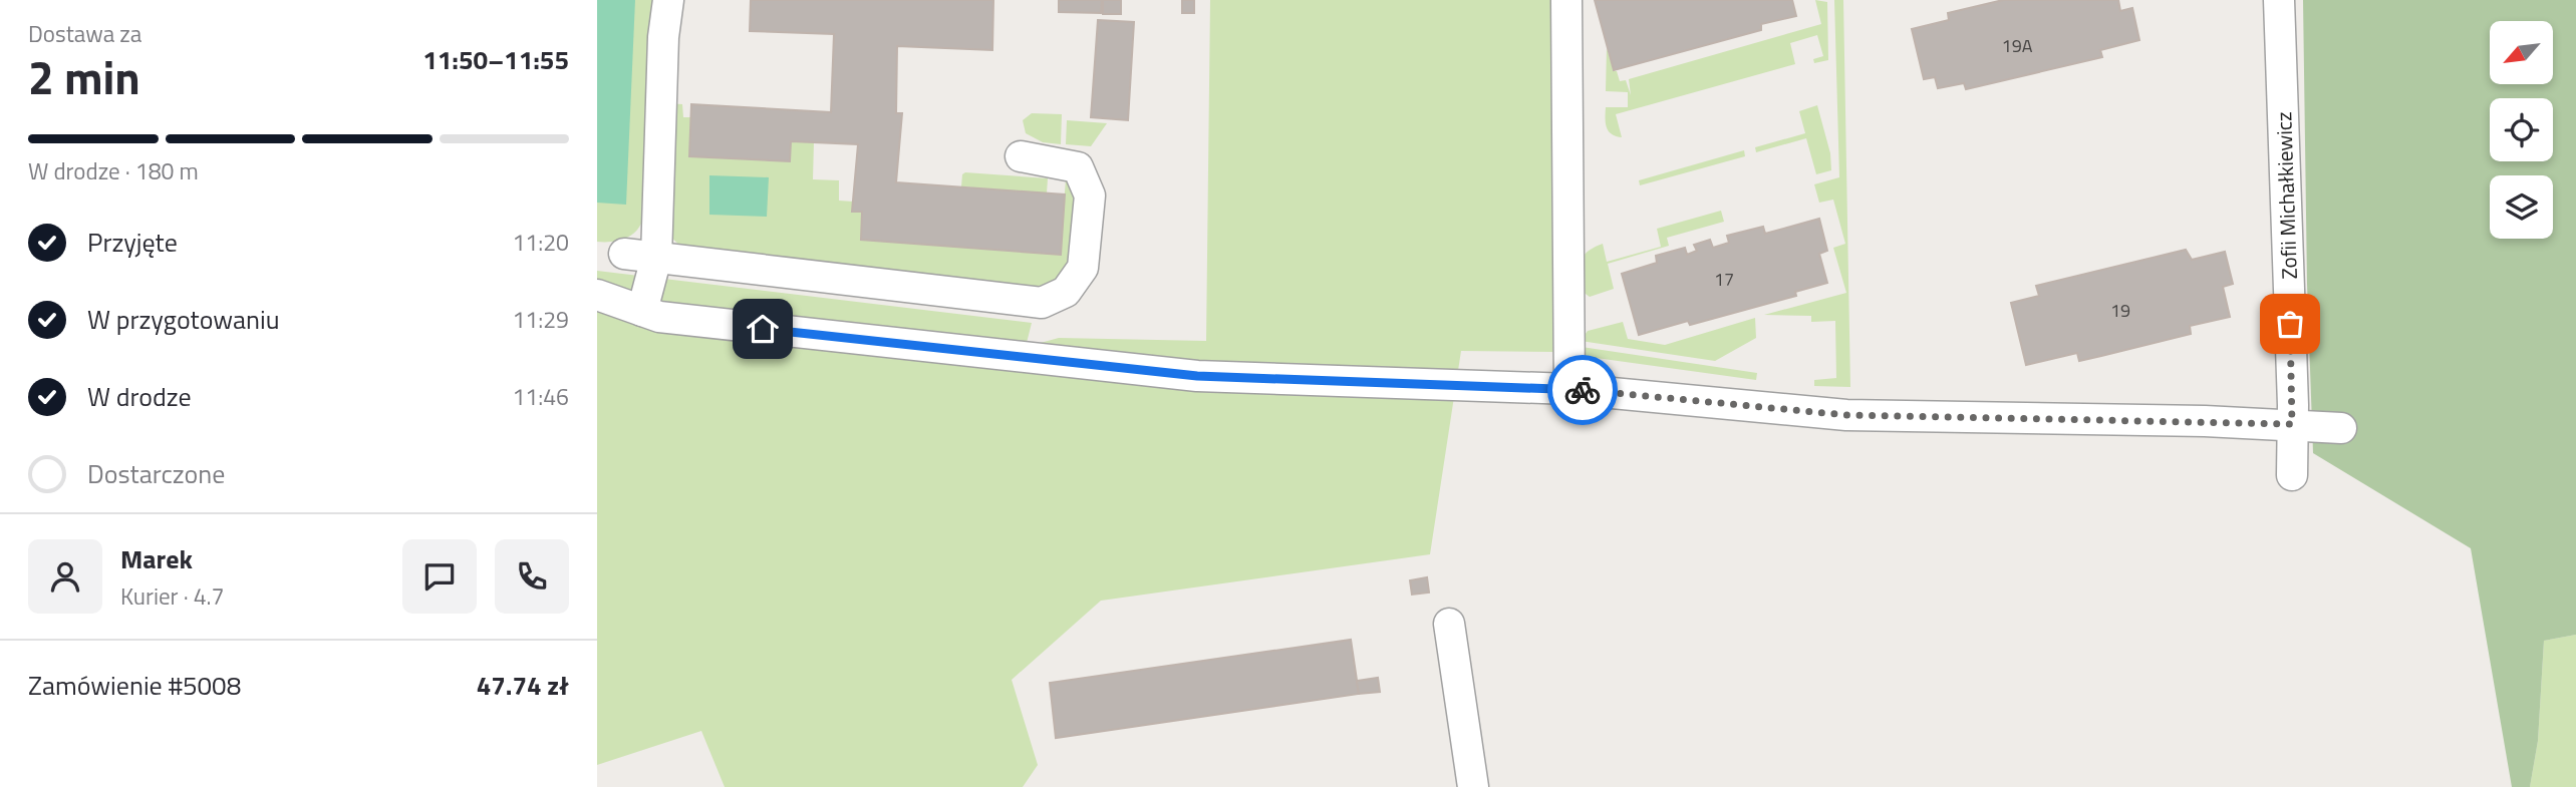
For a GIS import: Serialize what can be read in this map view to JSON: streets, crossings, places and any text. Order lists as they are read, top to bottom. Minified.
{"streets":{"street":["Zofii Michałkiewicz"]},"house_numbers":["19A","17","19"],"north":"bottom left","page":{"heading":["2 min","Dostawa za","11:50–11:55"],"panel":["Marek","Kurier · 4.7","Zamówienie #5008","47.74 zł"],"bar":"W drodze · 180 m","list":[["Przyjęte","11:20"],["W przygotowaniu","11:29"],["W drodze","11:46"],"Dostarczone"]}}
